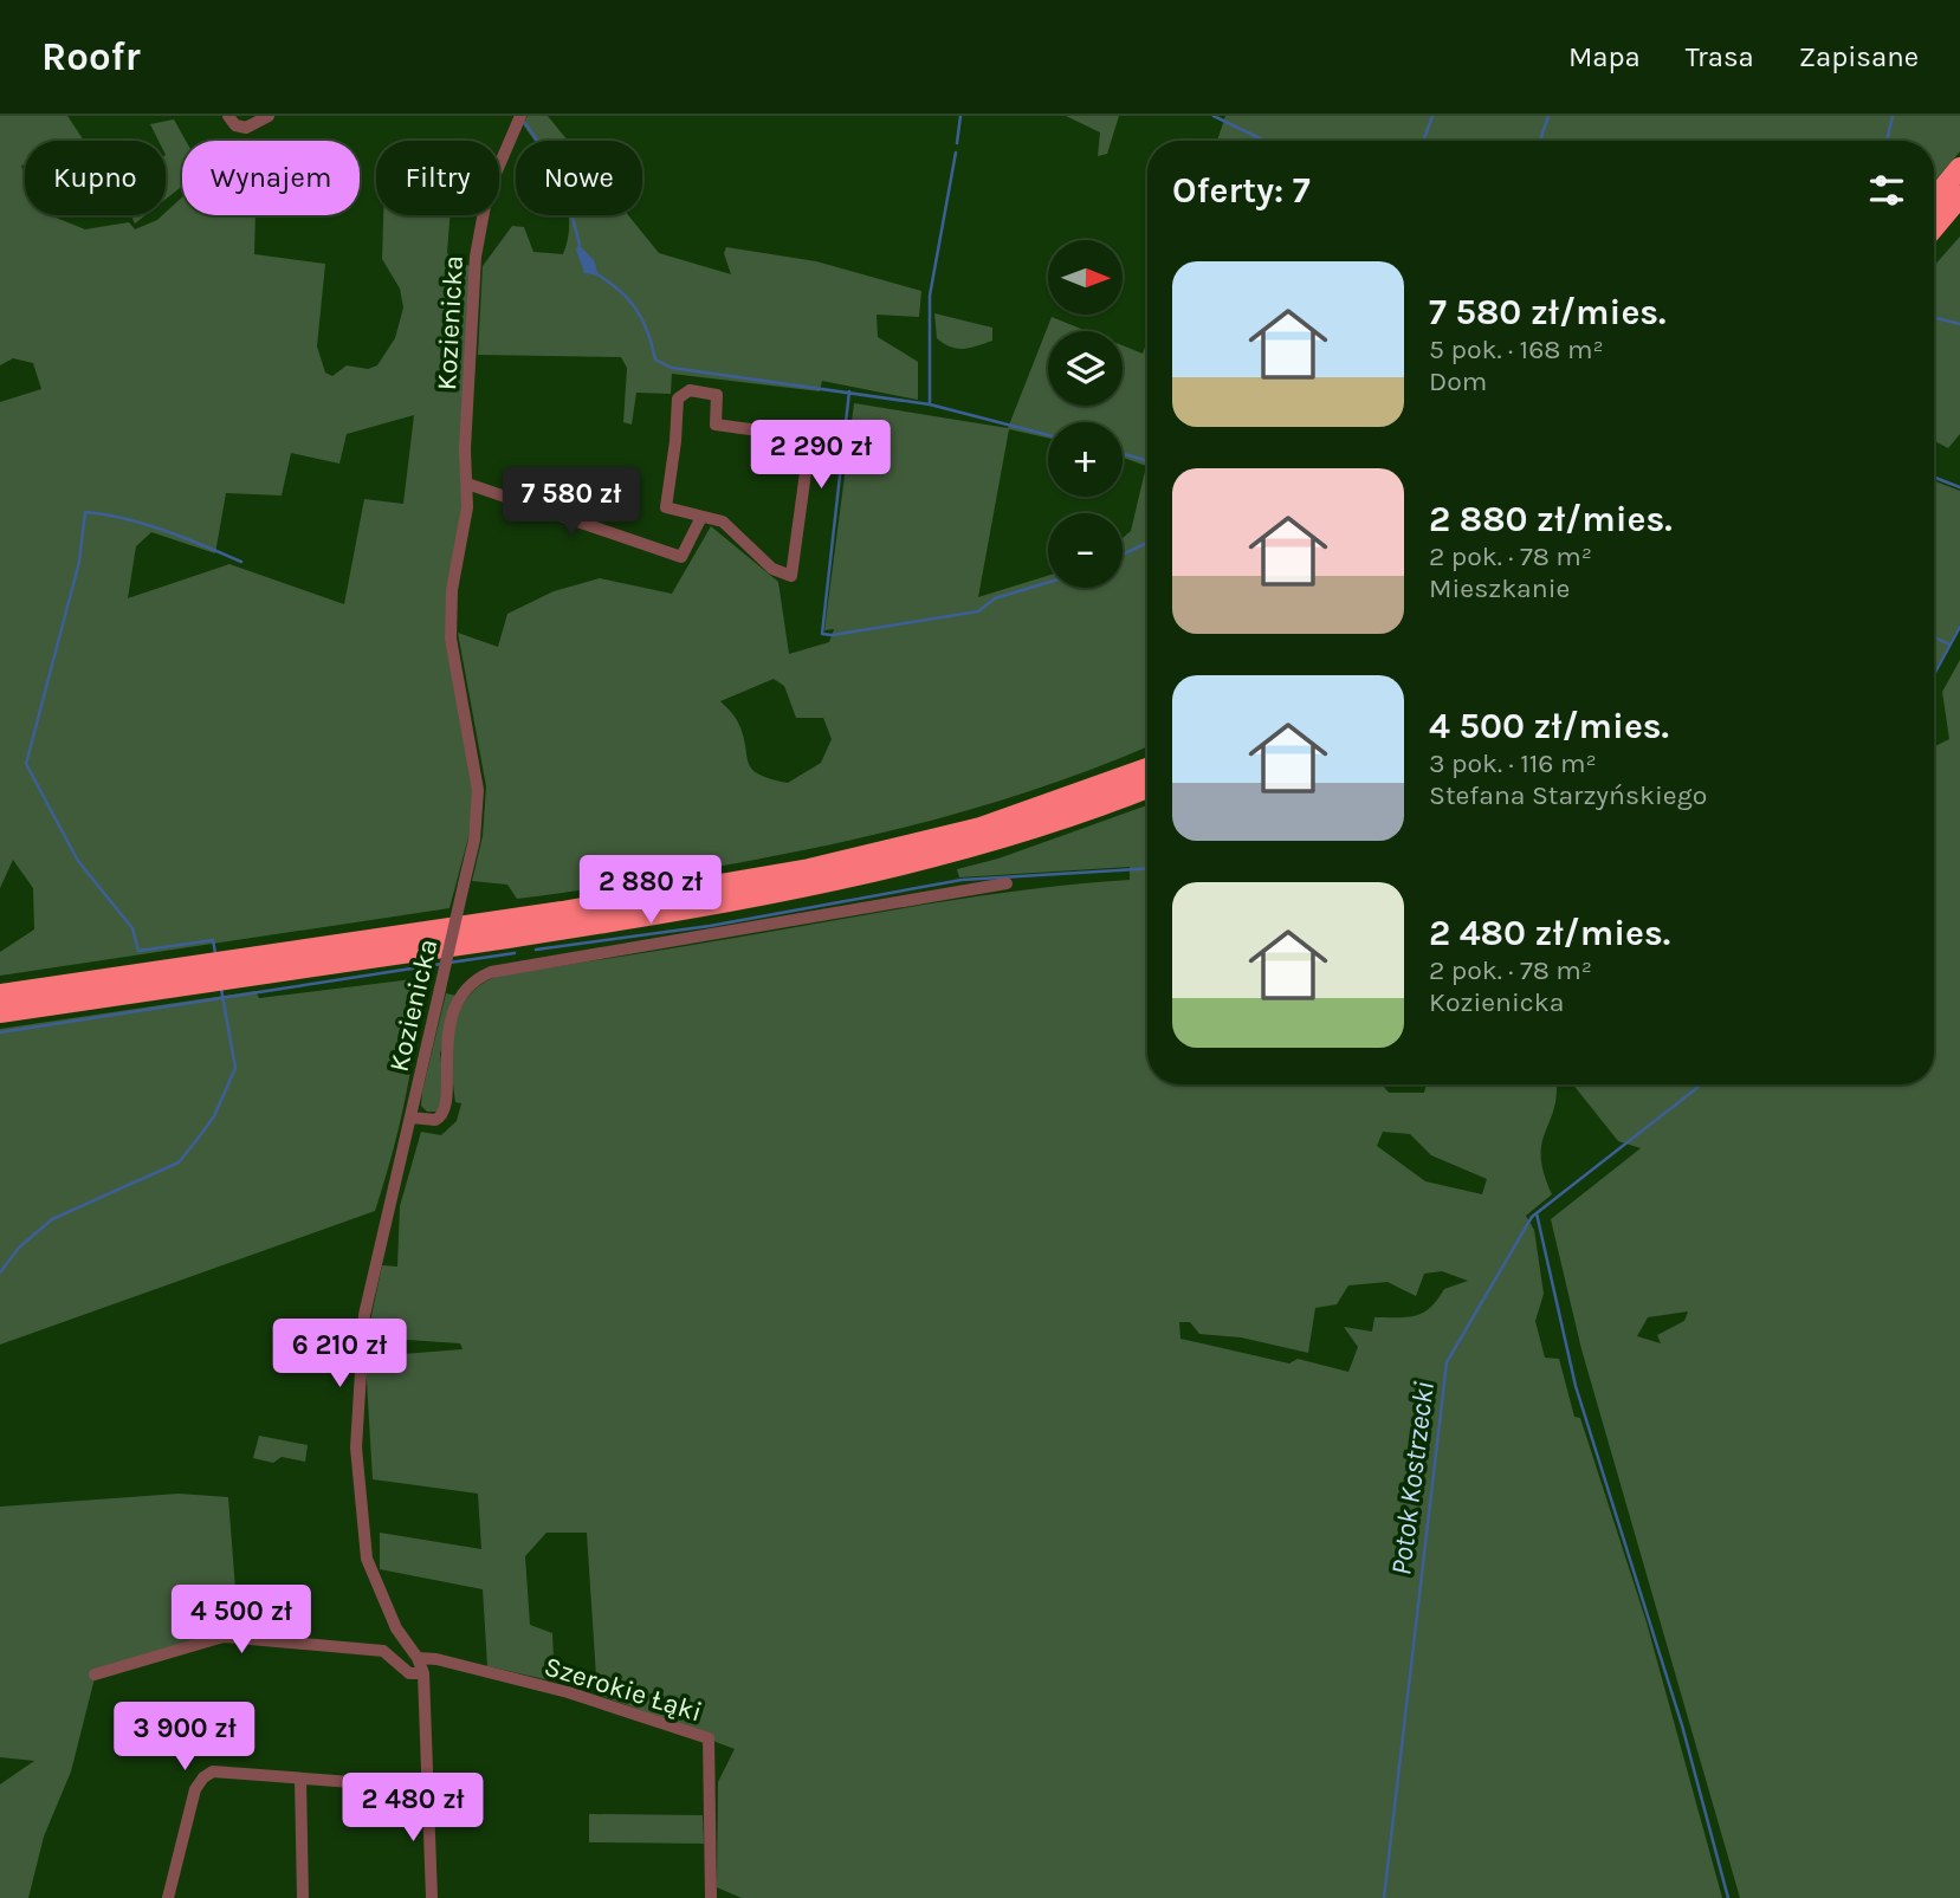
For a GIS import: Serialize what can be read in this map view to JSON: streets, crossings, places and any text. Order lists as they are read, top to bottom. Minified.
{"streets":{"street":["Kozienicka","Szerokie Łąki"]},"crossings":[["Kozienicka","Szerokie Łąki"]],"water":["Potok Kostrzecki"],"north":"right","page":{"header":"Roofr","nav":["Mapa","Trasa","Zapisane"],"chip":["Kupno","Wynajem","Filtry","Nowe"],"heading":"Oferty: 7","map_buttons":["+","−"],"list":[{"name":"7 580 zł/mies.","note":"5 pok. · 168 m² · Dom"},{"name":"2 880 zł/mies.","note":"2 pok. · 78 m² · Mieszkanie"},{"name":"4 500 zł/mies.","note":"3 pok. · 116 m² · Stefana Starzyńskiego"},{"name":"2 480 zł/mies.","note":"2 pok. · 78 m² · Kozienicka"}],"price":["2 290 zł","7 580 zł","2 880 zł","6 210 zł","4 500 zł","3 900 zł","2 480 zł"]}}
